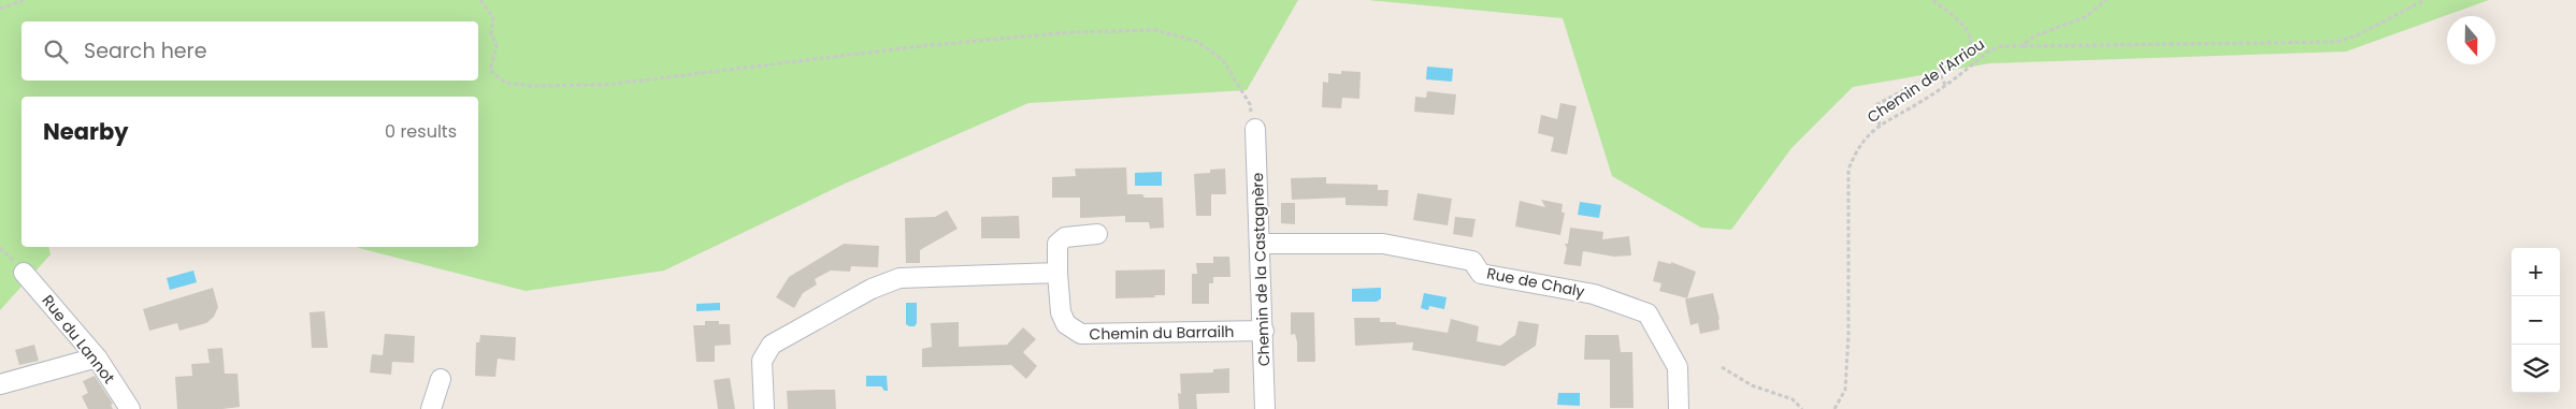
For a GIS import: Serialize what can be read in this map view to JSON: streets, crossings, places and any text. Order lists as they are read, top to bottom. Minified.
{"streets":{"street":["Chemin de la Castagnère","Rue de Chaly","Chemin du Barrailh","Rue du Lannot"],"path":["Chemin de l'Arriou"]},"crossings":[["Chemin de la Castagnère","Rue de Chaly"],["Chemin de la Castagnère","Chemin du Barrailh"]],"north":"bottom","page":{"search":"Search here","heading":["Nearby","0 results"],"map_buttons":["+","−"]}}
